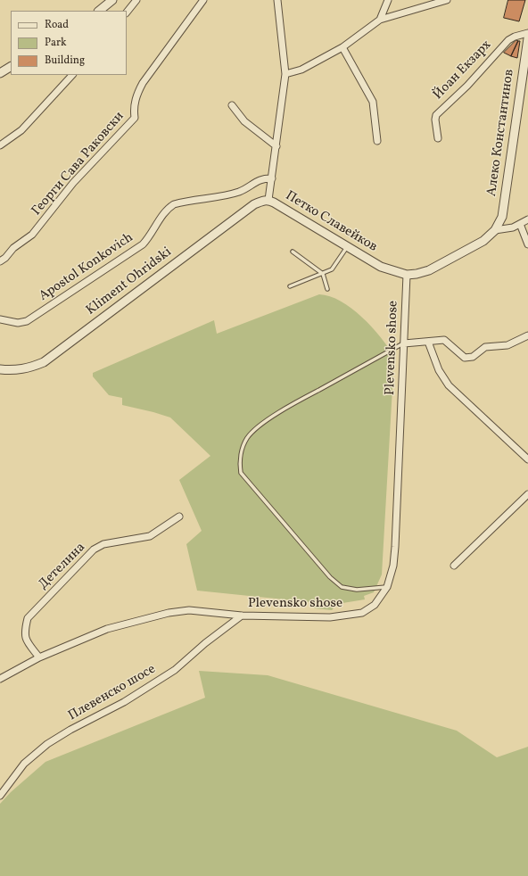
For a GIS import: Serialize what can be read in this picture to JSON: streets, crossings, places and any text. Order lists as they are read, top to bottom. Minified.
{"streets":{"street":["Йоан Екзарх","Алеко Константинов","Георги Сава Раковски","Петко Славейков","Apostol Konkovich","Kliment Ohridski","Plevensko shose","Детелина","Плевенско шосе"]},"crossings":[["Петко Славейков","Kliment Ohridski"],["Петко Славейков","Plevensko shose"],["Plevensko shose","Детелина"],["Plevensko shose","Плевенско шосе"]],"legend":["Road","Park","Building"]}
